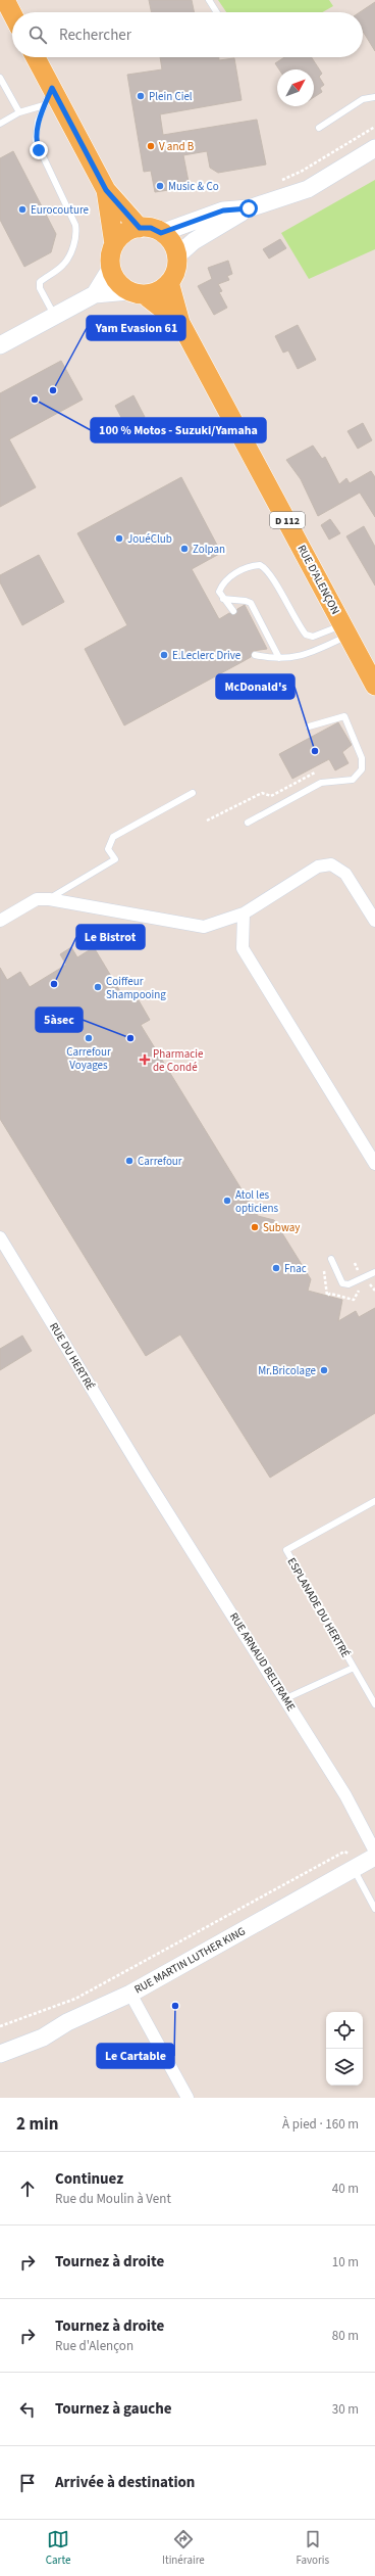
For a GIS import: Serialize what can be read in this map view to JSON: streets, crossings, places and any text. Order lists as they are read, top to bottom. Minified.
{"streets":{"main road":["D 112","RUE D'ALENÇON"],"street":["RUE DU HERTRÉ","RUE ARNAUD BELTRAME","RUE MARTIN LUTHER KING"],"lane":["ESPLANADE DU HERTRÉ"]},"crossings":[["RUE DU HERTRÉ","RUE ARNAUD BELTRAME"],["ESPLANADE DU HERTRÉ","RUE ARNAUD BELTRAME"],["RUE ARNAUD BELTRAME","RUE MARTIN LUTHER KING"]],"places":{"other":["Plein Ciel","V and B","Music & Co","Eurocouture","Yam Evasion 61","100 % Motos - Suzuki/Yamaha","JouéClub","Zolpan","E.Leclerc Drive","McDonald's","Le Bistrot","Coiffeur Shampooing","Carrefour Voyages","5àsec","Carrefour","Atol les opticiens","Subway","Fnac","Mr.Bricolage","Le Cartable"],"health":["Pharmacie de Condé"]},"north":"top right","page":{"search":"Rechercher","heading":["2 min","À pied · 160 m"],"list":[["Continuez","Rue du Moulin à Vent","40 m"],["Tournez à droite","10 m"],["Tournez à droite","Rue d'Alençon","80 m"],["Tournez à gauche","30 m"],"Arrivée à destination"],"nav":["Carte","Itinéraire","Favoris"]}}
